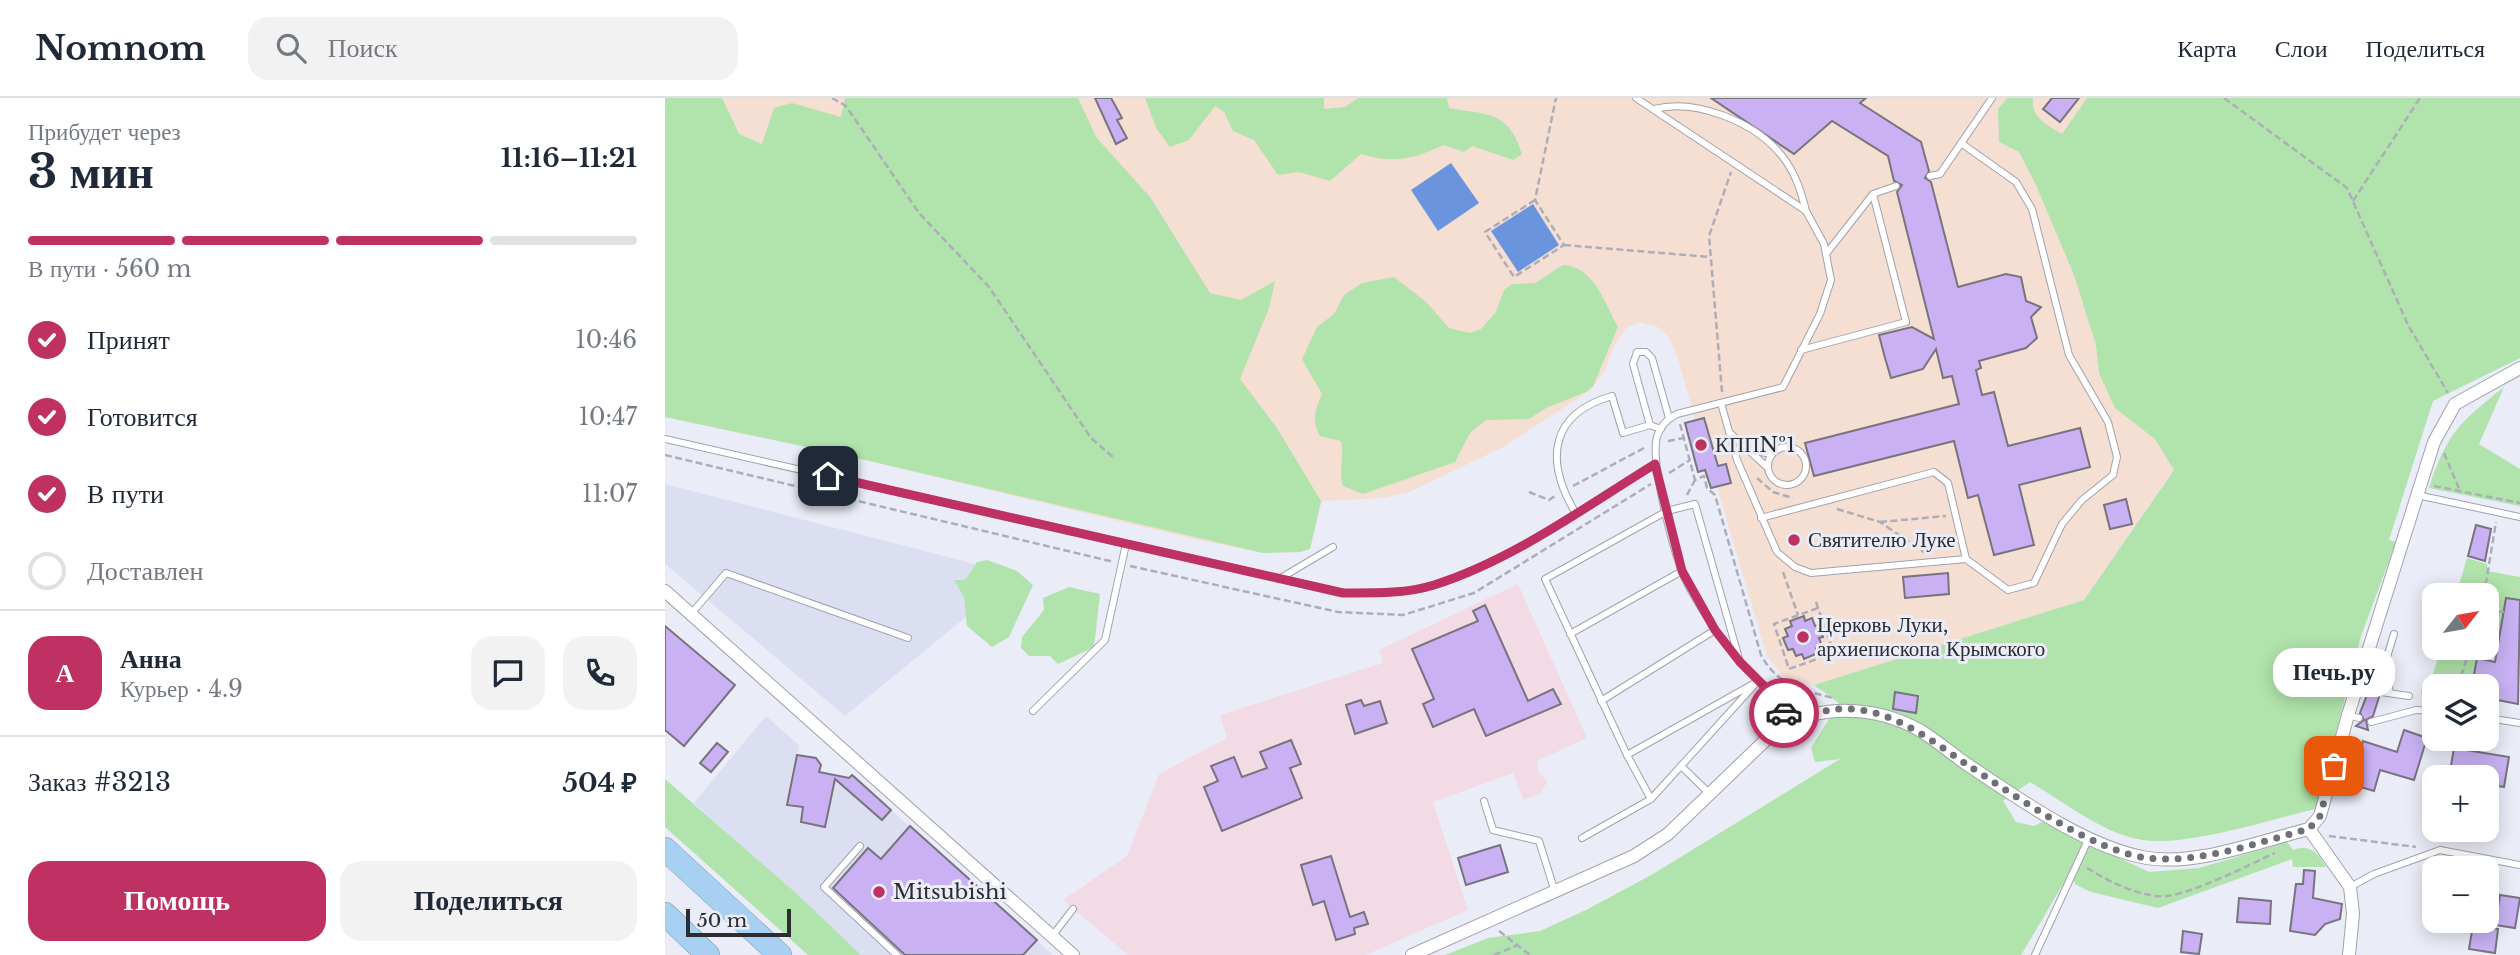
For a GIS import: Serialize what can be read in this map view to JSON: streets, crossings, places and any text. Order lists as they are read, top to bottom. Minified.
{"places":["КПП№1","Святителю Луке","Церковь Луки, архиепископа Крымского","Печь.ру","Mitsubishi"],"scale_bar":"50 m","north":"top right","page":{"header":"Nomnom","search":"Поиск","nav":["Карта","Слои","Поделиться"],"heading":["3 мин","Прибудет через","11:16–11:21"],"panel":["Анна","Курьер · 4.9","Заказ #3213","504 ₽"],"bar":"В пути · 560 m","list":[["Принят","10:46"],["Готовится","10:47"],["В пути","11:07"],"Доставлен"],"map_buttons":["+","−"],"round":"А","bubble":"Печь.ру","buttons":["Помощь","Поделиться"],"scale":"50 m"}}
